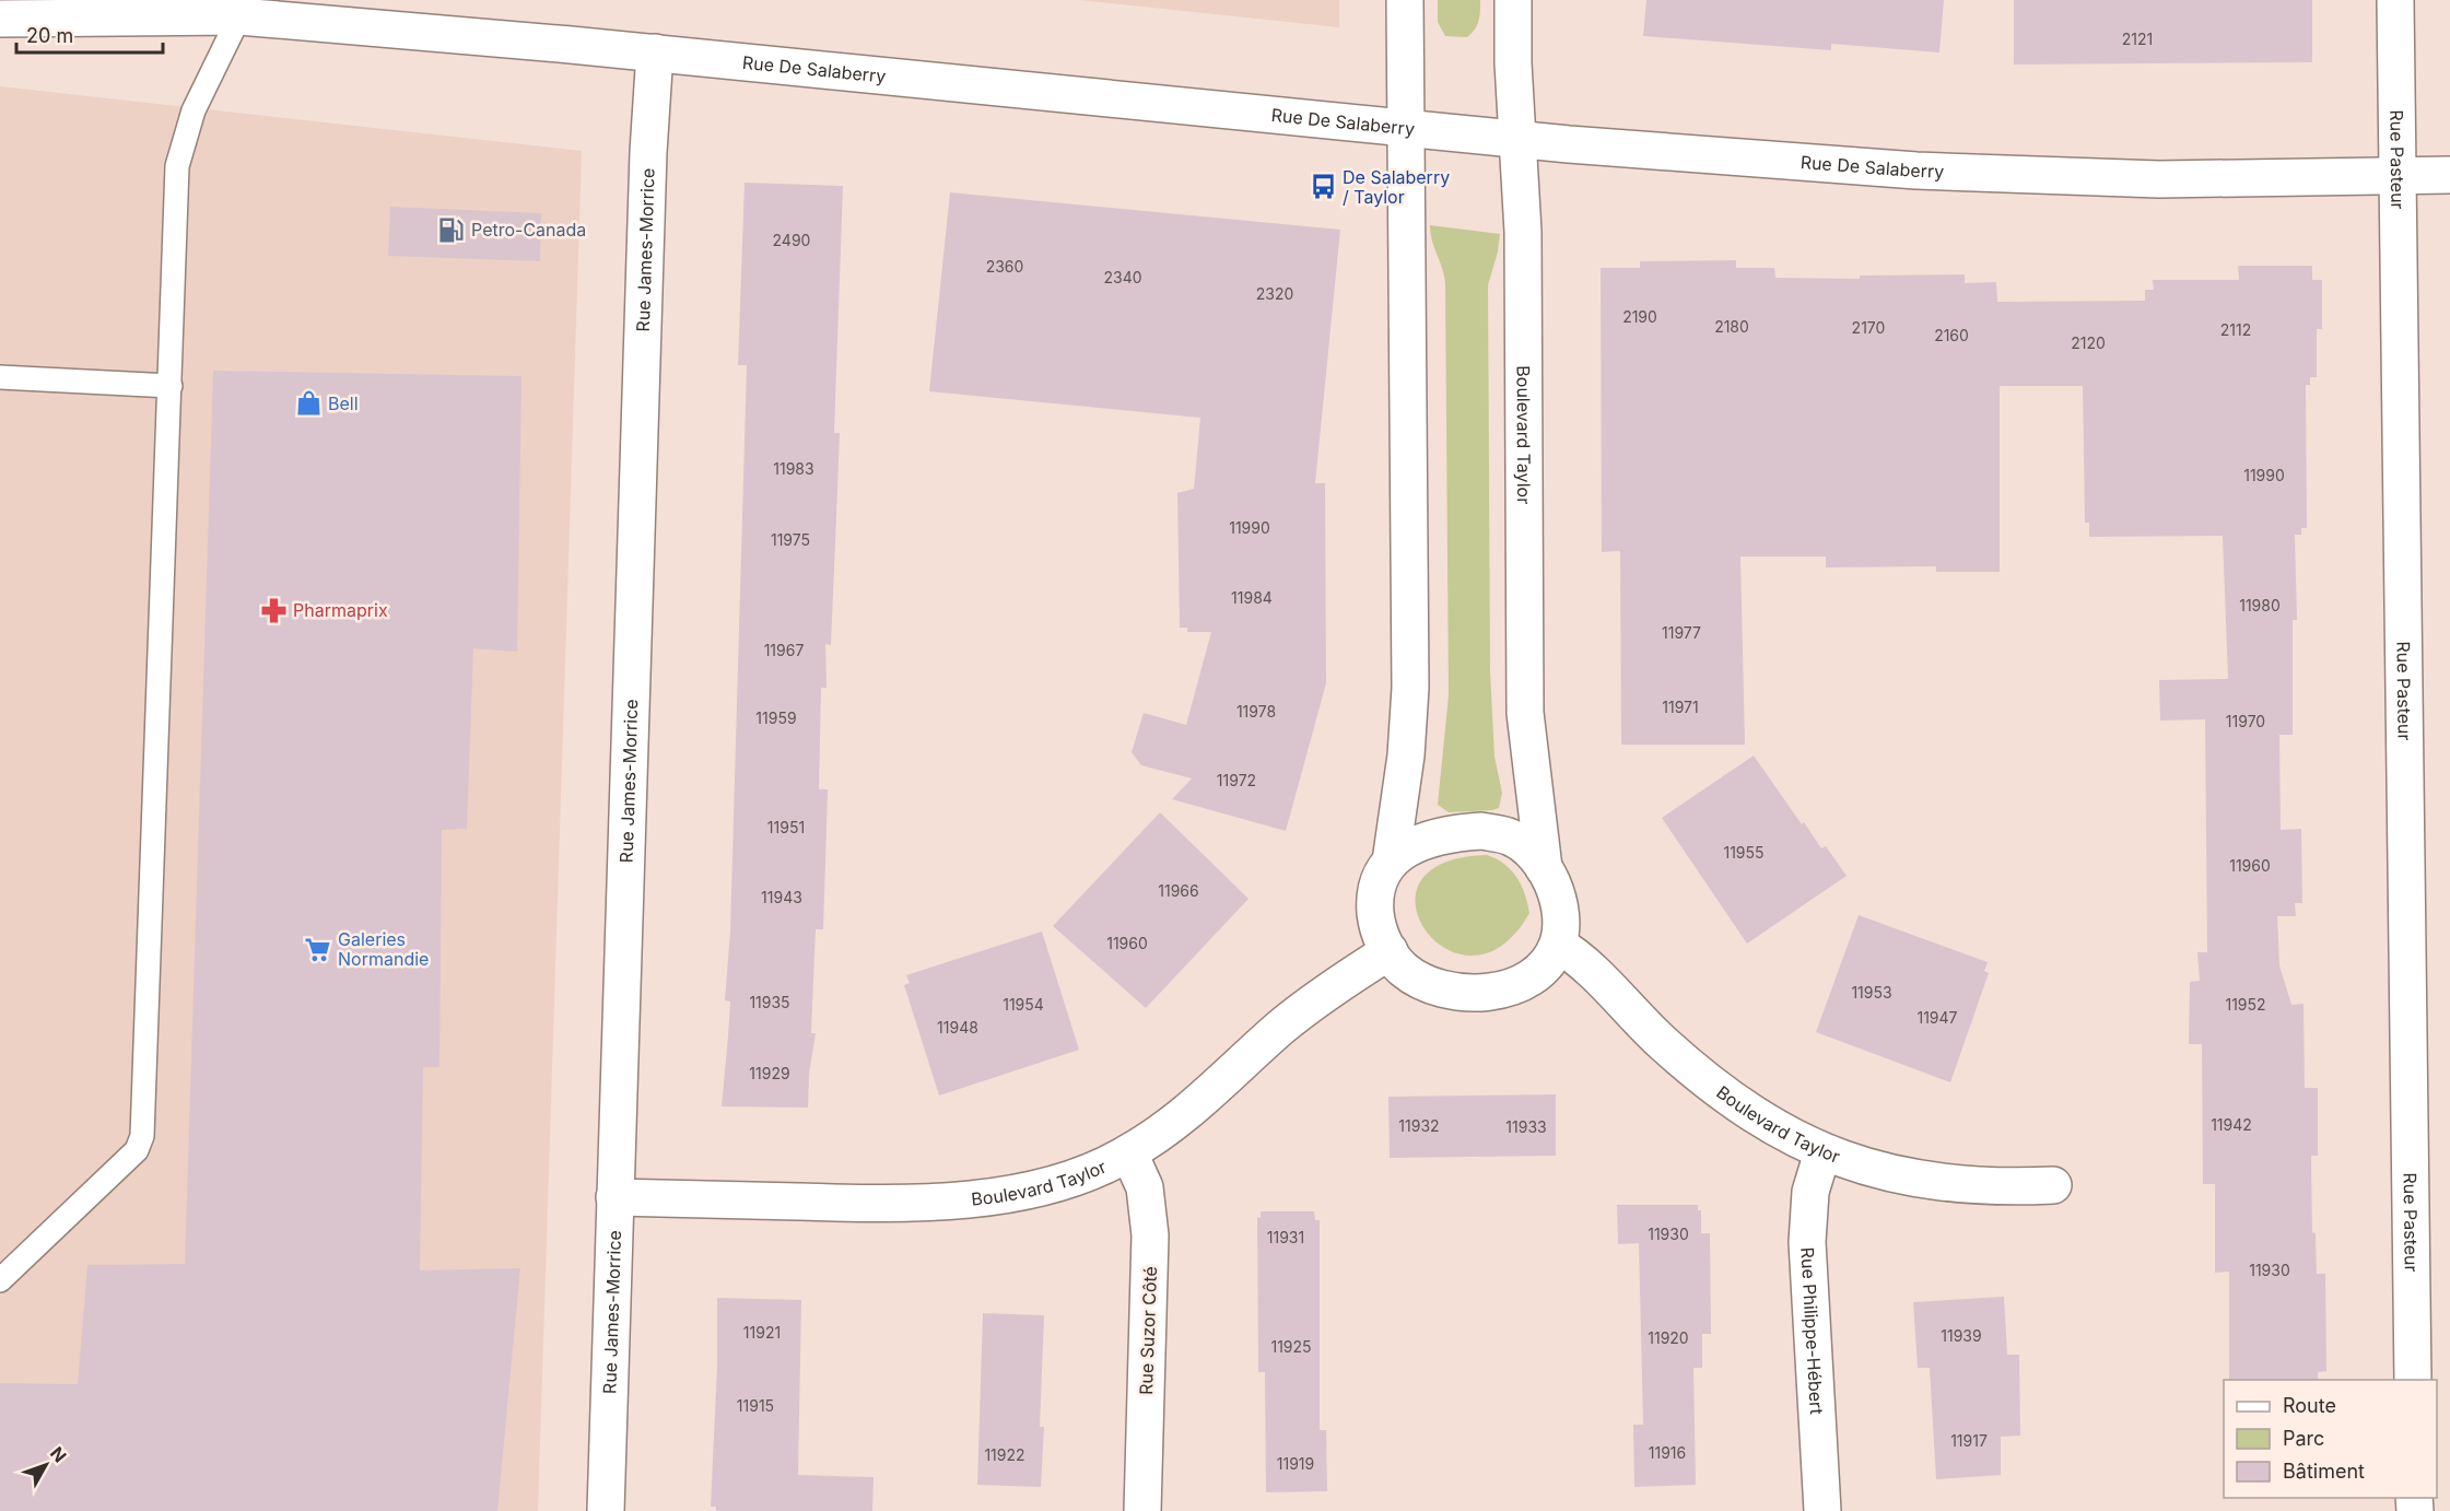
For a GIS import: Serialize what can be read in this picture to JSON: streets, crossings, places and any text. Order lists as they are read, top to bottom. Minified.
{"streets":{"street":["Rue De Salaberry","Rue Pasteur","Rue James-Morrice","Boulevard Taylor","Rue Suzor Côté","Rue Philippe-Hébert"]},"crossings":[["Rue De Salaberry","Rue Pasteur"],["Rue De Salaberry","Rue James-Morrice"],["Rue De Salaberry","Boulevard Taylor"],["Rue James-Morrice","Boulevard Taylor"],["Boulevard Taylor","Rue Suzor Côté"],["Boulevard Taylor","Rue Philippe-Hébert"]],"places":{"bus stop":["De Salaberry / Taylor"],"fuel station":["Petro-Canada"],"shop":["Bell"],"pharmacy":["Pharmaprix"],"supermarket":["Galeries Normandie"]},"house_numbers":["2121","2490","2360","2340","2320","2190","2180","2170","2112","2160","2120","11983","11990","11990","11975","11984","11980","11977","11967","11971","11978","11959","11970","11972","11951","11955","11960","11966","11943","11960","11953","11935","11954","11952","11947","11948","11929","11942","11932","11933","11930","11931","11930","11921","11939","11920","11925","11915","11917","11916","11922","11919"],"legend":["Route","Parc","Bâtiment"],"scale_bar":"20 m","north":"top right"}
